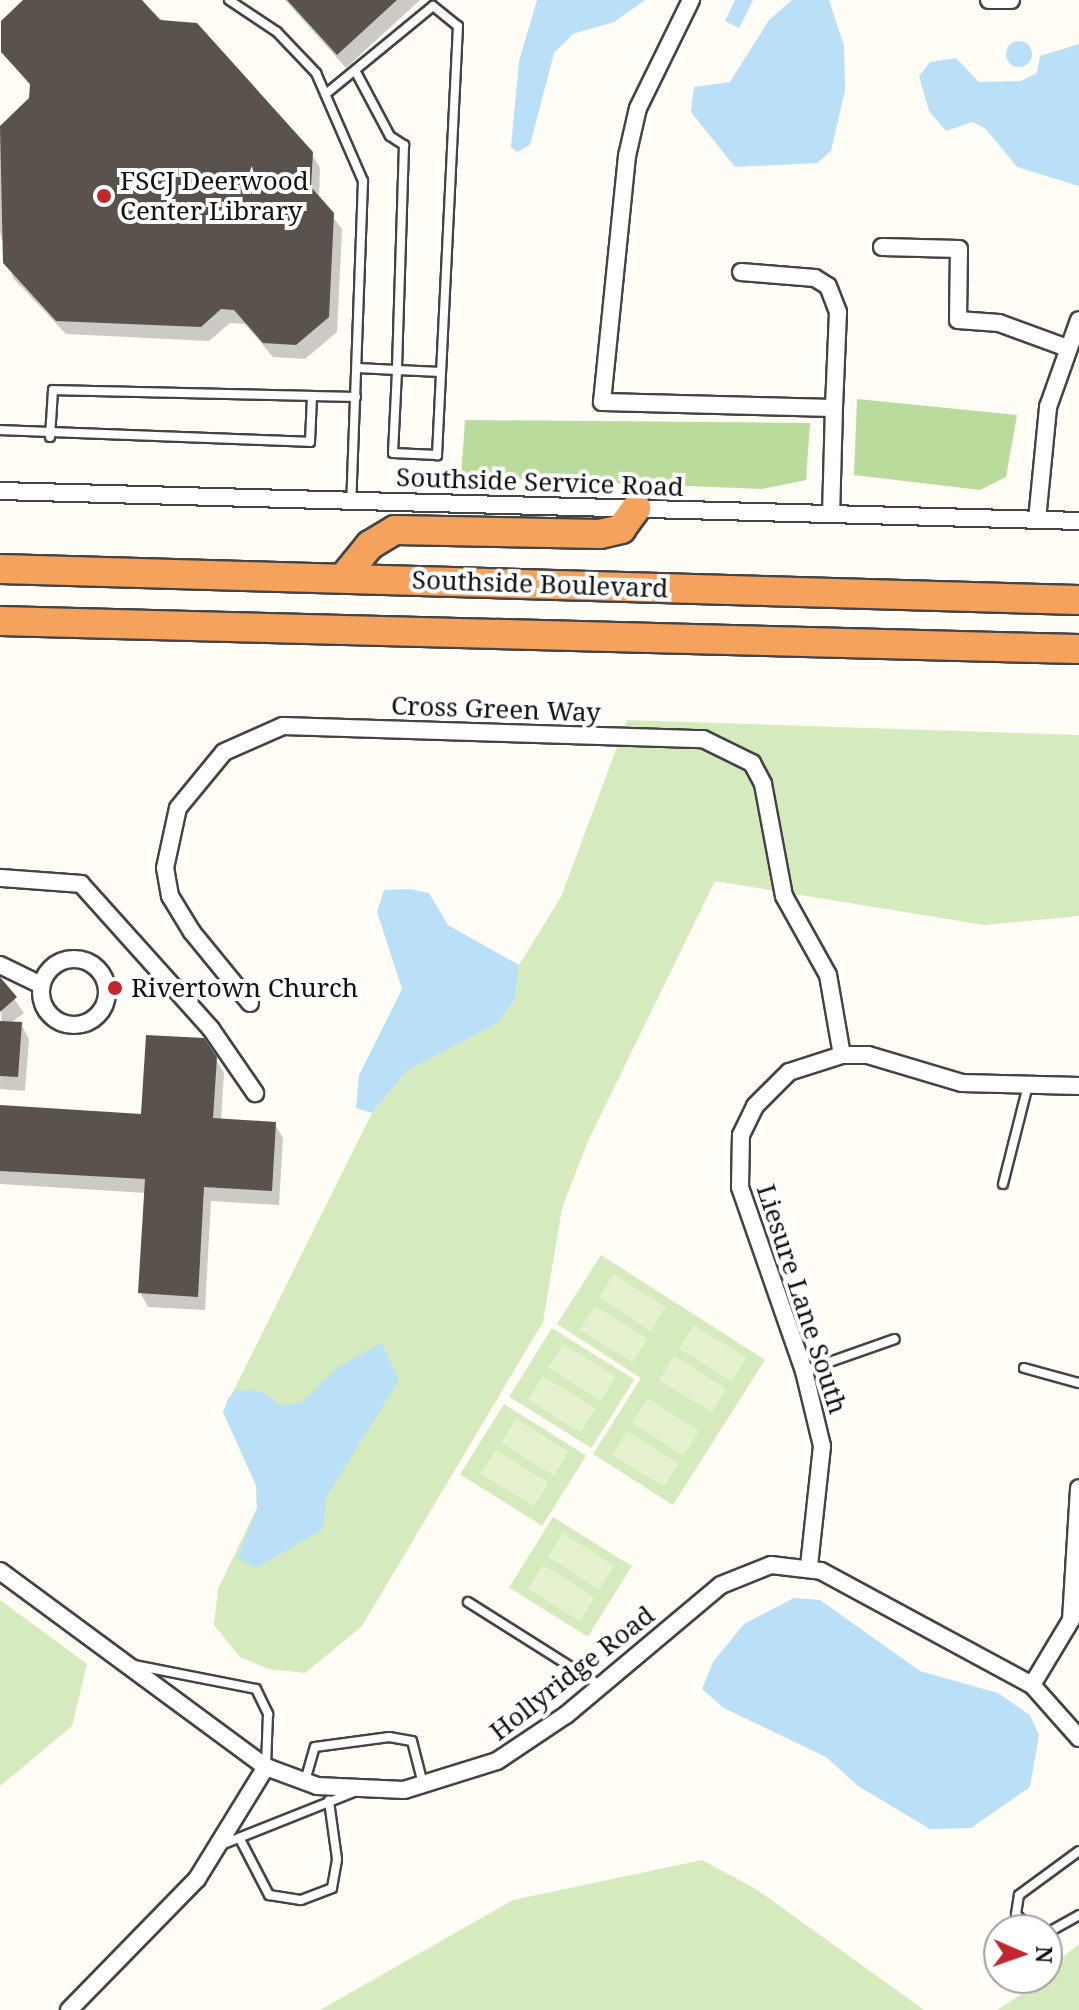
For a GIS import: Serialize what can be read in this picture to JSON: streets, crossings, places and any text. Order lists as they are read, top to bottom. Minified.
{"streets":{"highway":["Southside Boulevard"],"street":["Southside Service Road","Cross Green Way","Liesure Lane South","Hollyridge Road"]},"crossings":[["Cross Green Way","Liesure Lane South"],["Liesure Lane South","Hollyridge Road"]],"places":["FSCJ Deerwood Center Library","Rivertown Church"],"north":"right"}
